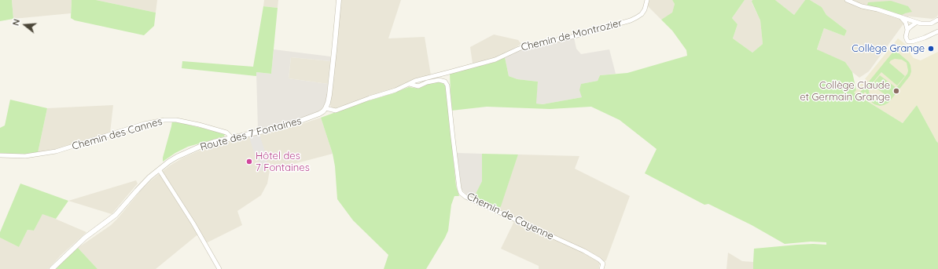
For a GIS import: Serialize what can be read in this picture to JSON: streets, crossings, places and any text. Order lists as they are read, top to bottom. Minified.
{"streets":{"street":["Chemin de Montrozier","Chemin des Cannes","Route des 7 Fontaines","Chemin de Cayenne"]},"crossings":[["Chemin de Montrozier","Route des 7 Fontaines"],["Chemin de Montrozier","Chemin de Cayenne"],["Chemin des Cannes","Route des 7 Fontaines"]],"places":["Collège Grange","Collège Claude et Germain Grange","Hôtel des 7 Fontaines"],"north":"left"}
